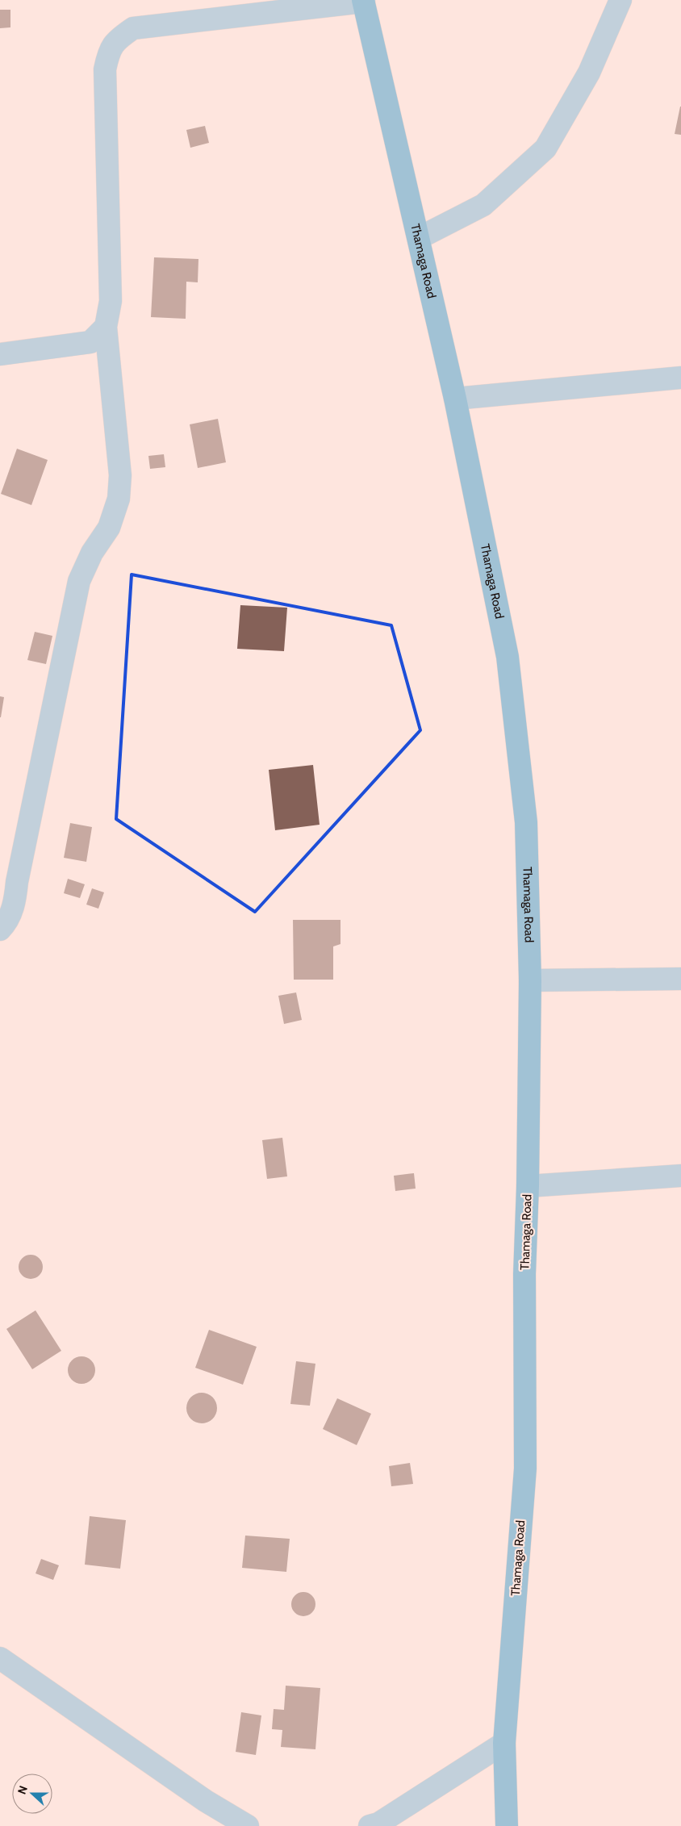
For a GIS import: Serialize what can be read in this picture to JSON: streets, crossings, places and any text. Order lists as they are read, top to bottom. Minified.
{"streets":{"main road":["Thamaga Road"]},"north":"left"}
